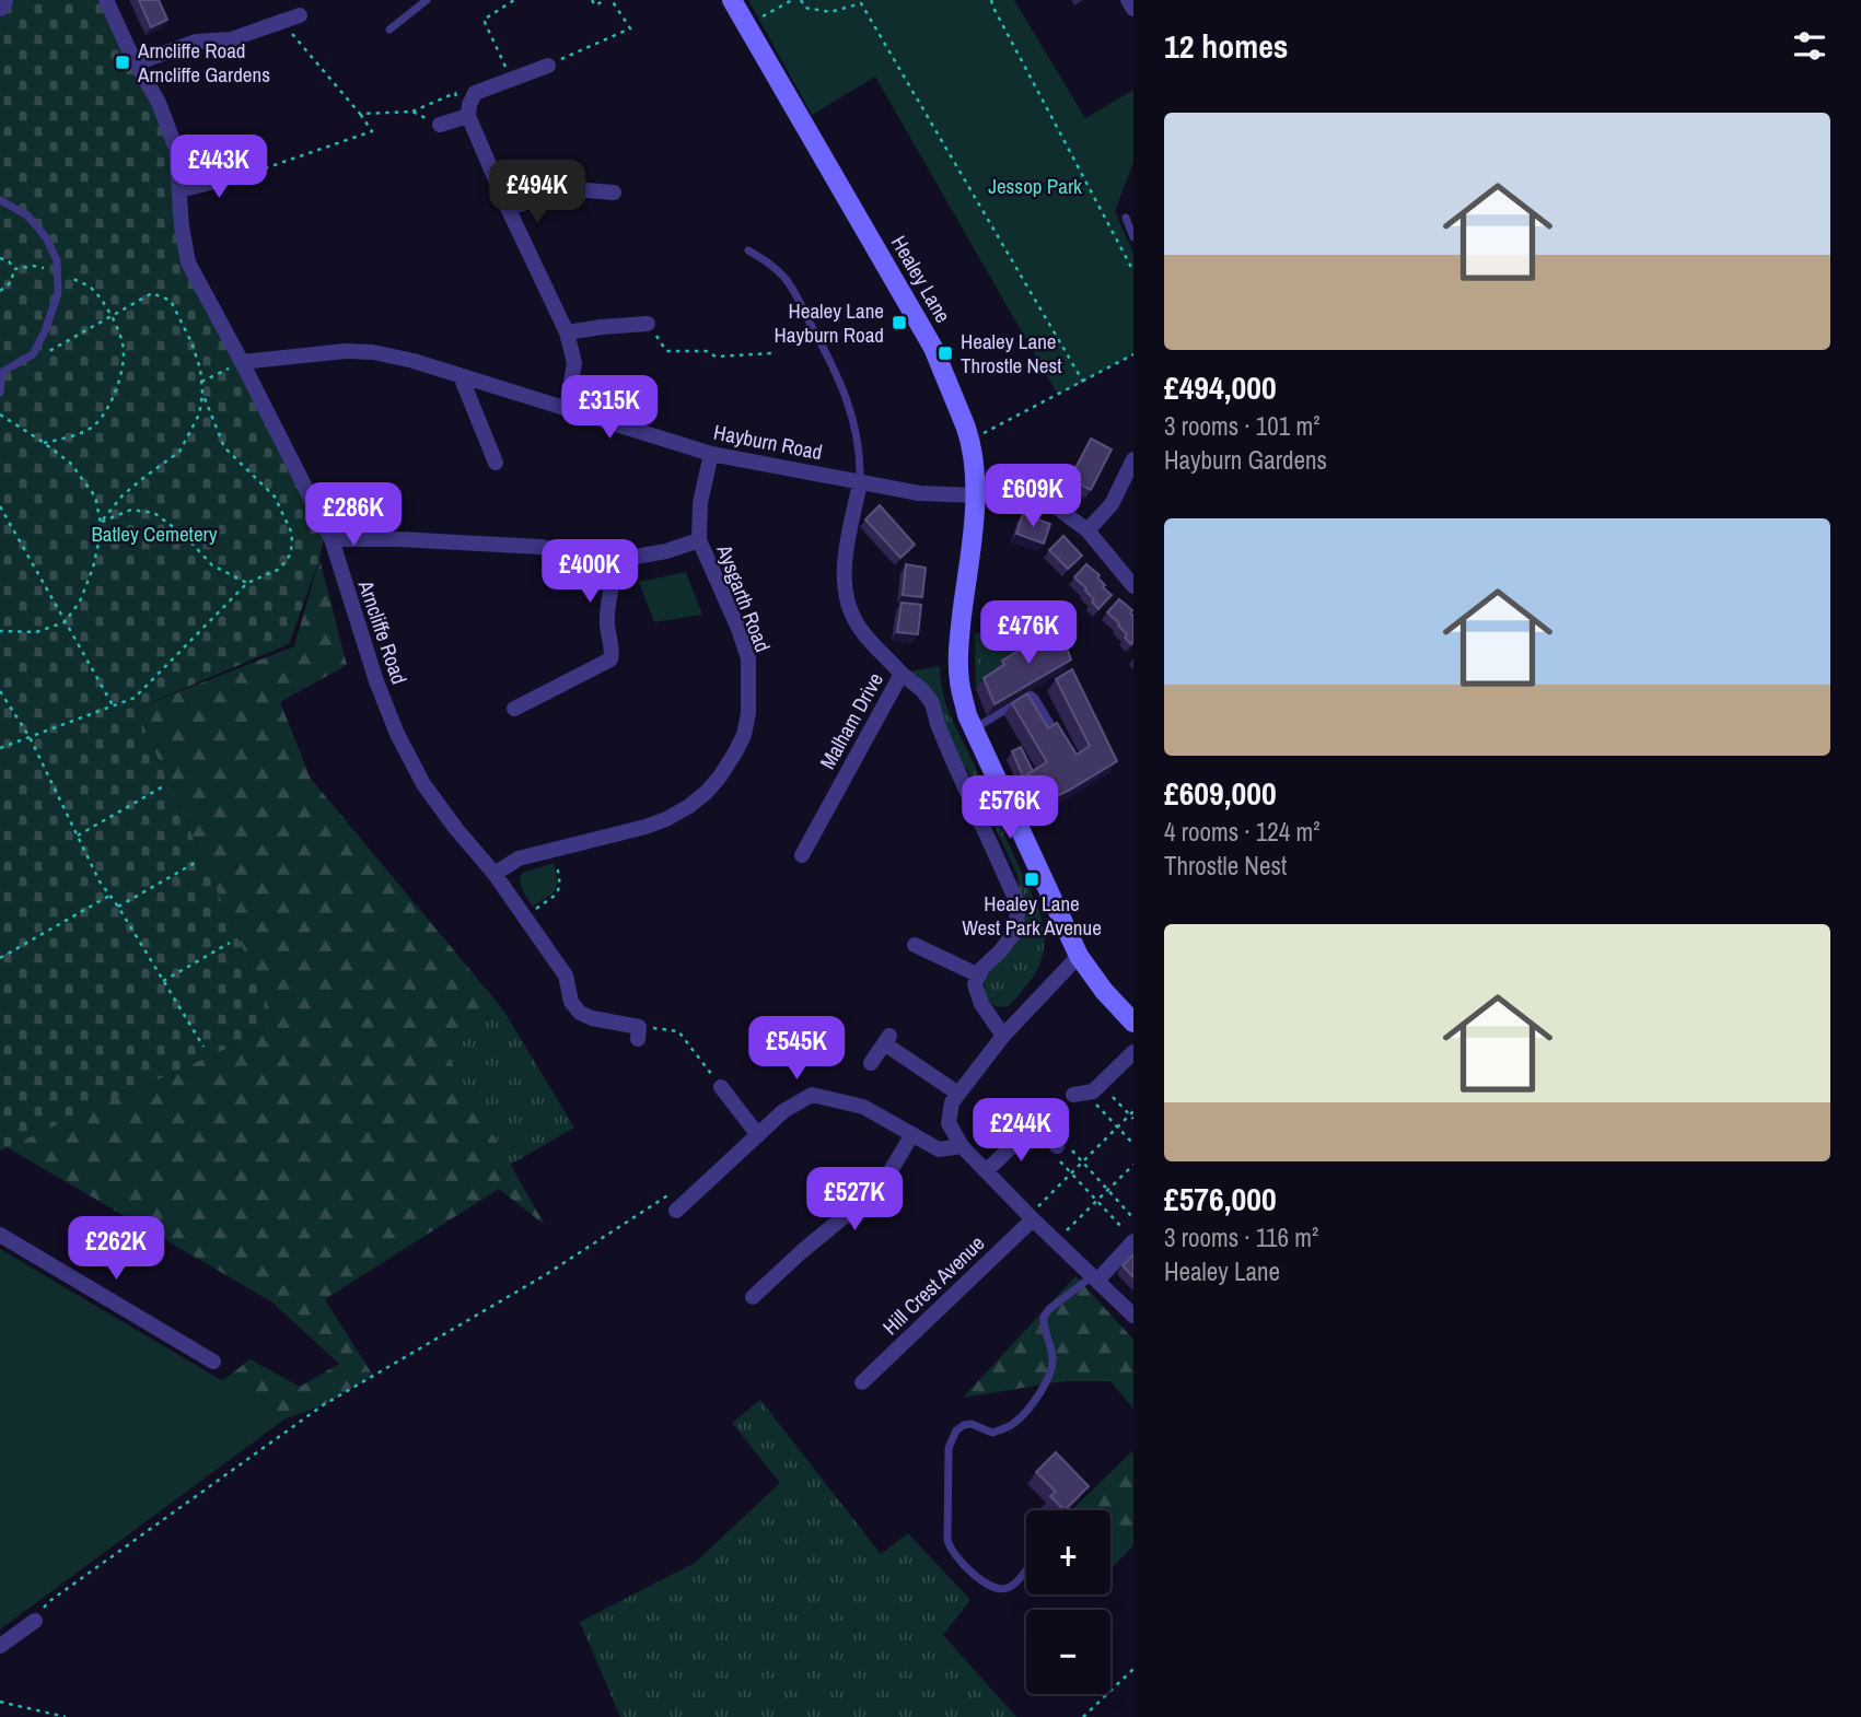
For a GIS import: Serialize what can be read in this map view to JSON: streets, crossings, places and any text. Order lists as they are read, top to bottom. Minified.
{"streets":{"main road":["Healey Lane"],"street":["Hayburn Road","Aysgarth Road","Arncliffe Road","Malham Drive","Hill Crest Avenue"]},"crossings":[["Healey Lane","Hayburn Road"],["Hayburn Road","Aysgarth Road"],["Hayburn Road","Arncliffe Road"],["Hayburn Road","Malham Drive"],["Aysgarth Road","Arncliffe Road"]],"parks":["Jessop Park","Batley Cemetery"],"places":{"transit":["Arncliffe Road Arncliffe Gardens","Healey Lane Hayburn Road","Healey Lane Throstle Nest","Healey Lane West Park Avenue"]},"page":{"heading":"12 homes","list":[{"name":"£494,000","note":"3 rooms · 101 m² · Hayburn Gardens"},{"name":"£609,000","note":"4 rooms · 124 m² · Throstle Nest"},{"name":"£576,000","note":"3 rooms · 116 m² · Healey Lane"}],"price":["£443K","£494K","£315K","£609K","£286K","£400K","£476K","£576K","£545K","£244K","£527K","£262K"],"map_buttons":["+","−"]}}
